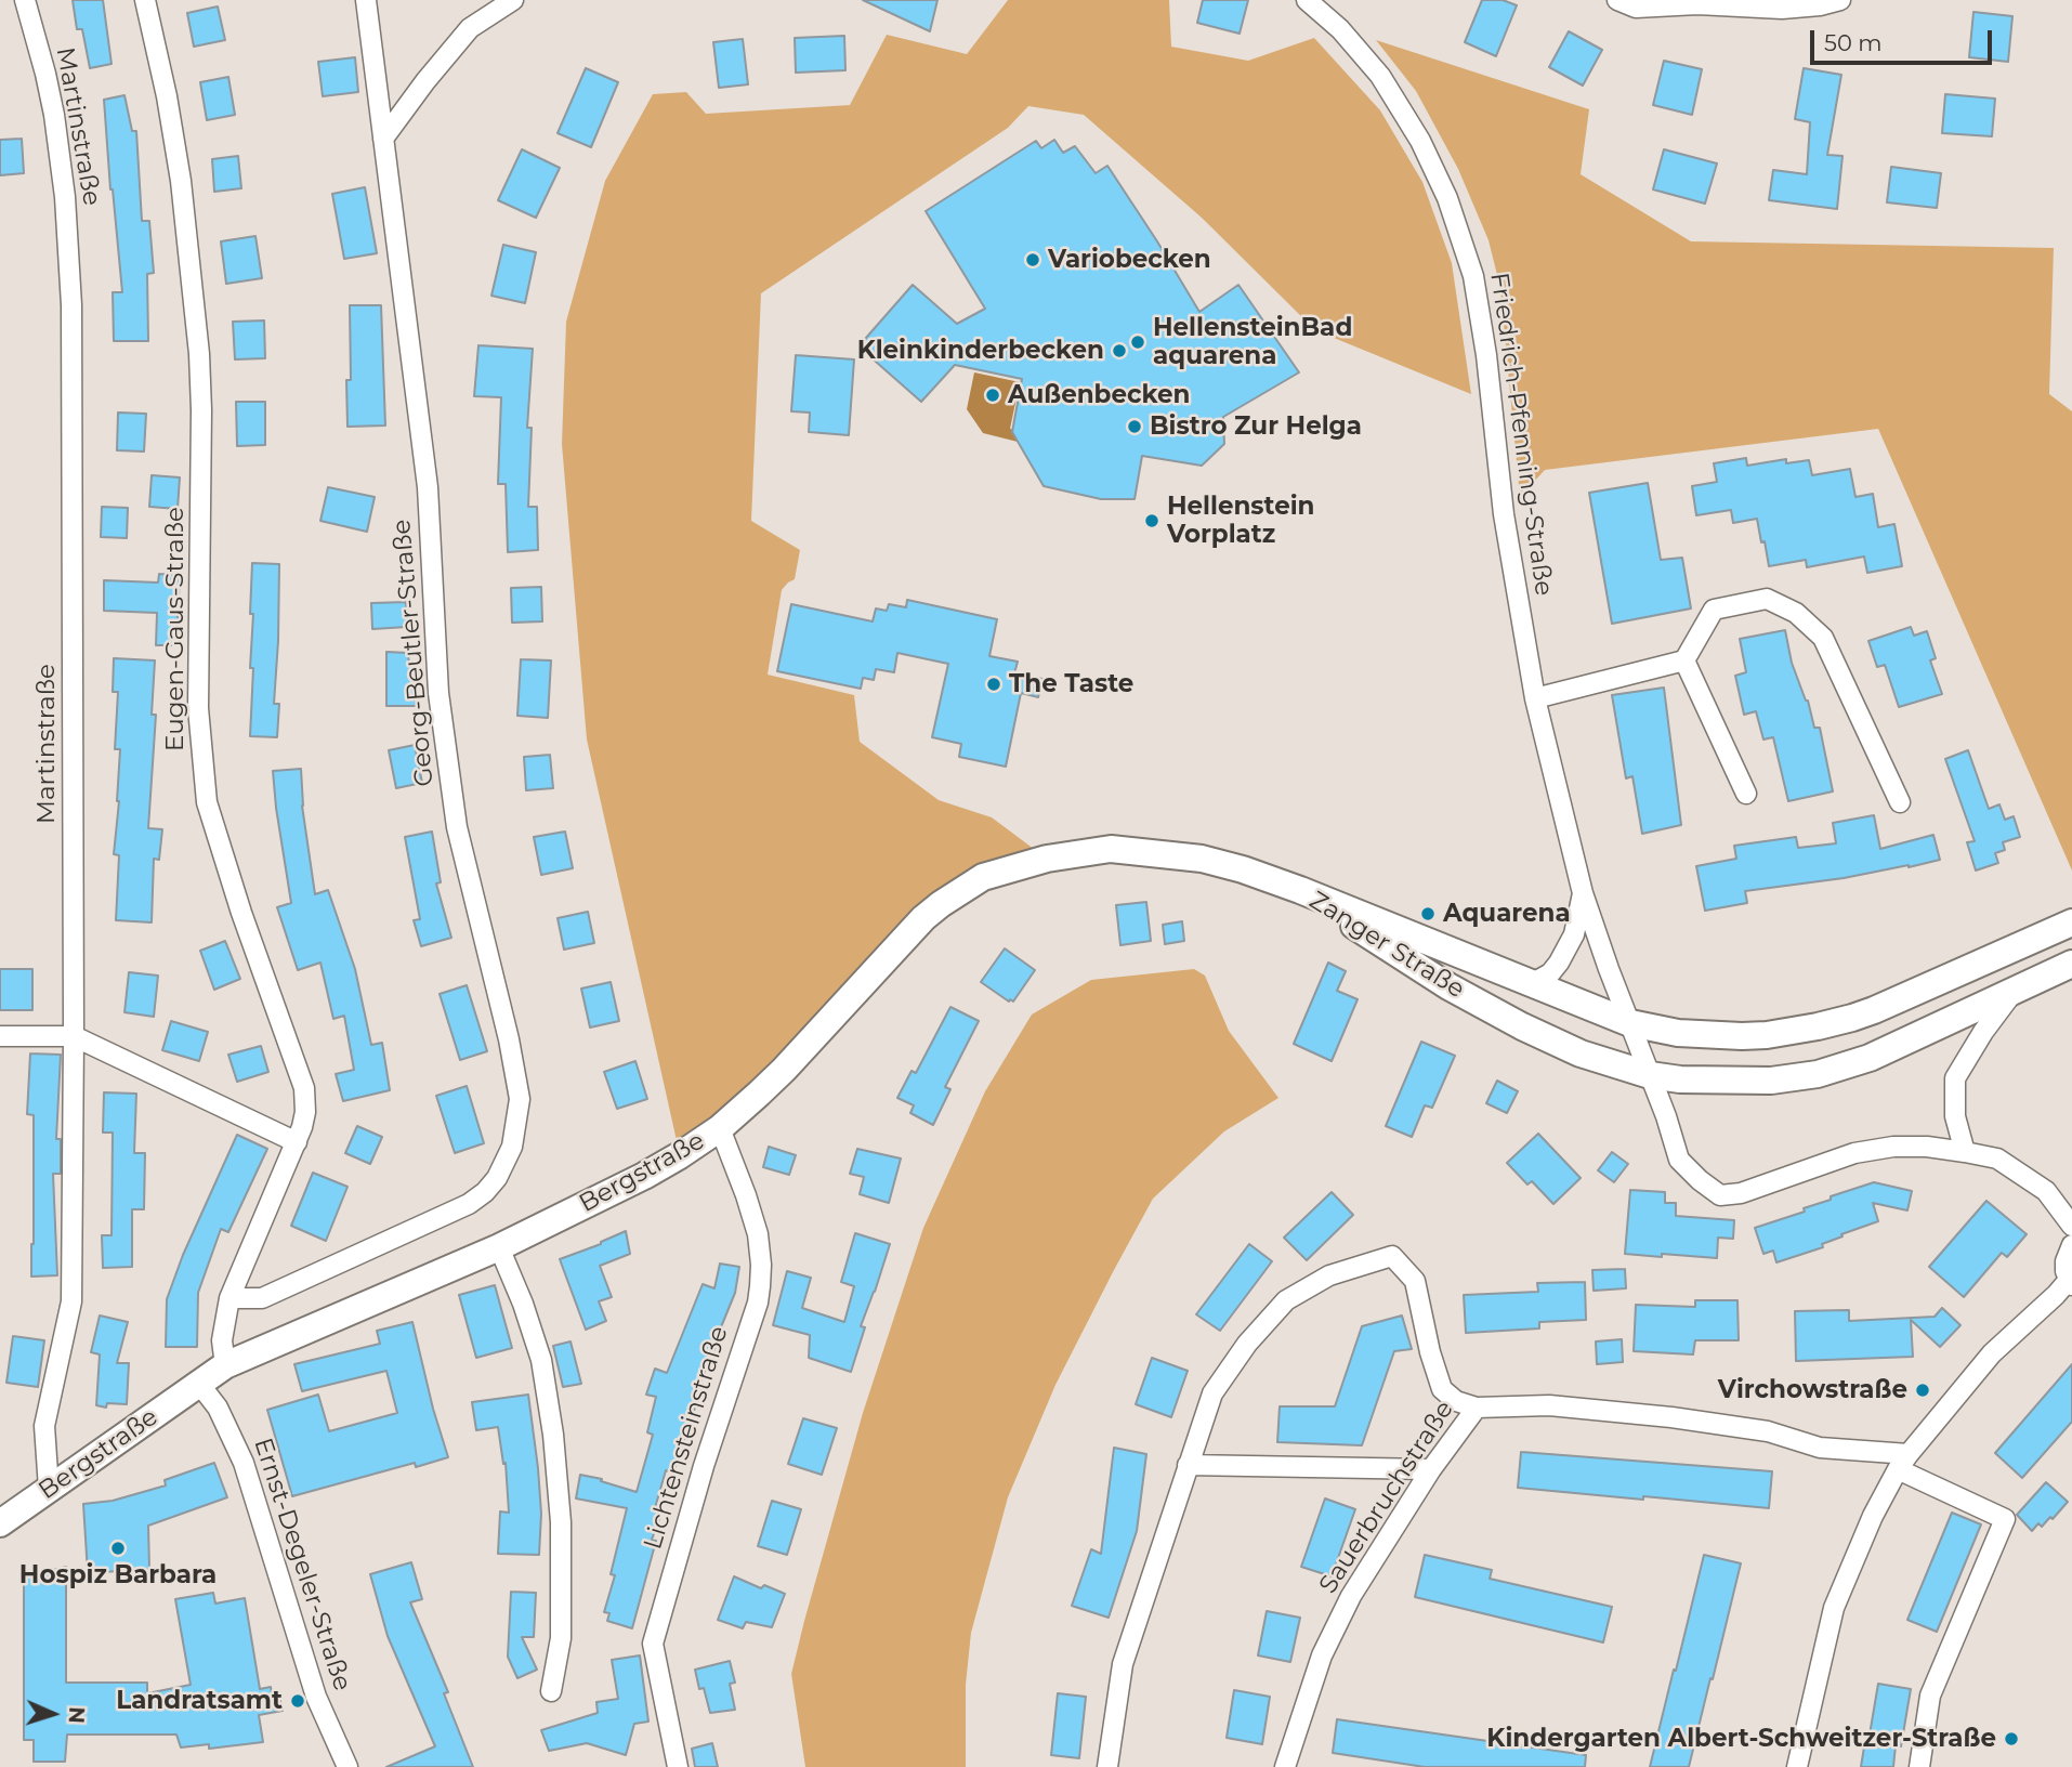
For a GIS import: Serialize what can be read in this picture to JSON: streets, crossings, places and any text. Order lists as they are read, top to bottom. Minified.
{"streets":{"street":["Martinstraße","Friedrich-Pfenning-Straße","Eugen-Gaus-Straße","Georg-Beutler-Straße","Zanger Straße","Bergstraße","Lichtensteinstraße","Sauerbruchstraße","Ernst-Degeler-Straße"]},"crossings":[["Martinstraße","Bergstraße"],["Friedrich-Pfenning-Straße","Zanger Straße"],["Eugen-Gaus-Straße","Georg-Beutler-Straße"],["Eugen-Gaus-Straße","Bergstraße"],["Zanger Straße","Bergstraße"],["Bergstraße","Lichtensteinstraße"],["Bergstraße","Ernst-Degeler-Straße"]],"places":["Variobecken","HellensteinBad aquarena","Kleinkinderbecken","Außenbecken","Bistro Zur Helga","Hellenstein Vorplatz","The Taste","Aquarena","Virchowstraße","Hospiz Barbara","Landratsamt","Kindergarten Albert-Schweitzer-Straße"],"scale_bar":"50 m","north":"right"}
